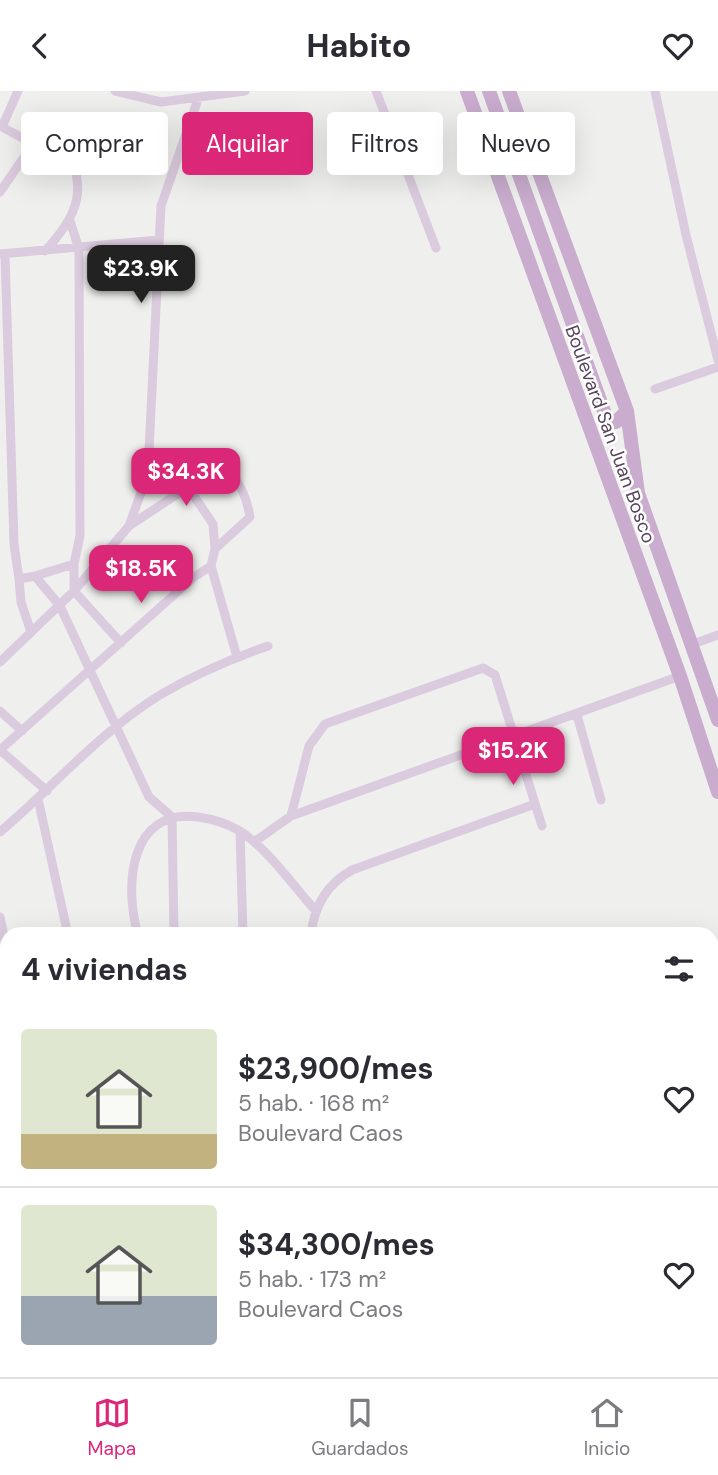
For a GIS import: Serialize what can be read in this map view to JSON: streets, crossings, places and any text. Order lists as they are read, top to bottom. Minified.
{"streets":{"main road":["Boulevard San Juan Bosco"]},"page":{"header":"Habito","chip":["Comprar","Alquilar","Filtros","Nuevo"],"price":["$23.9K","$34.3K","$18.5K","$15.2K"],"heading":"4 viviendas","list":[{"name":"$23,900/mes","note":"5 hab. · 168 m² · Boulevard Caos"},{"name":"$34,300/mes","note":"5 hab. · 173 m² · Boulevard Caos"}],"tabs":["Mapa","Guardados","Inicio"]}}
